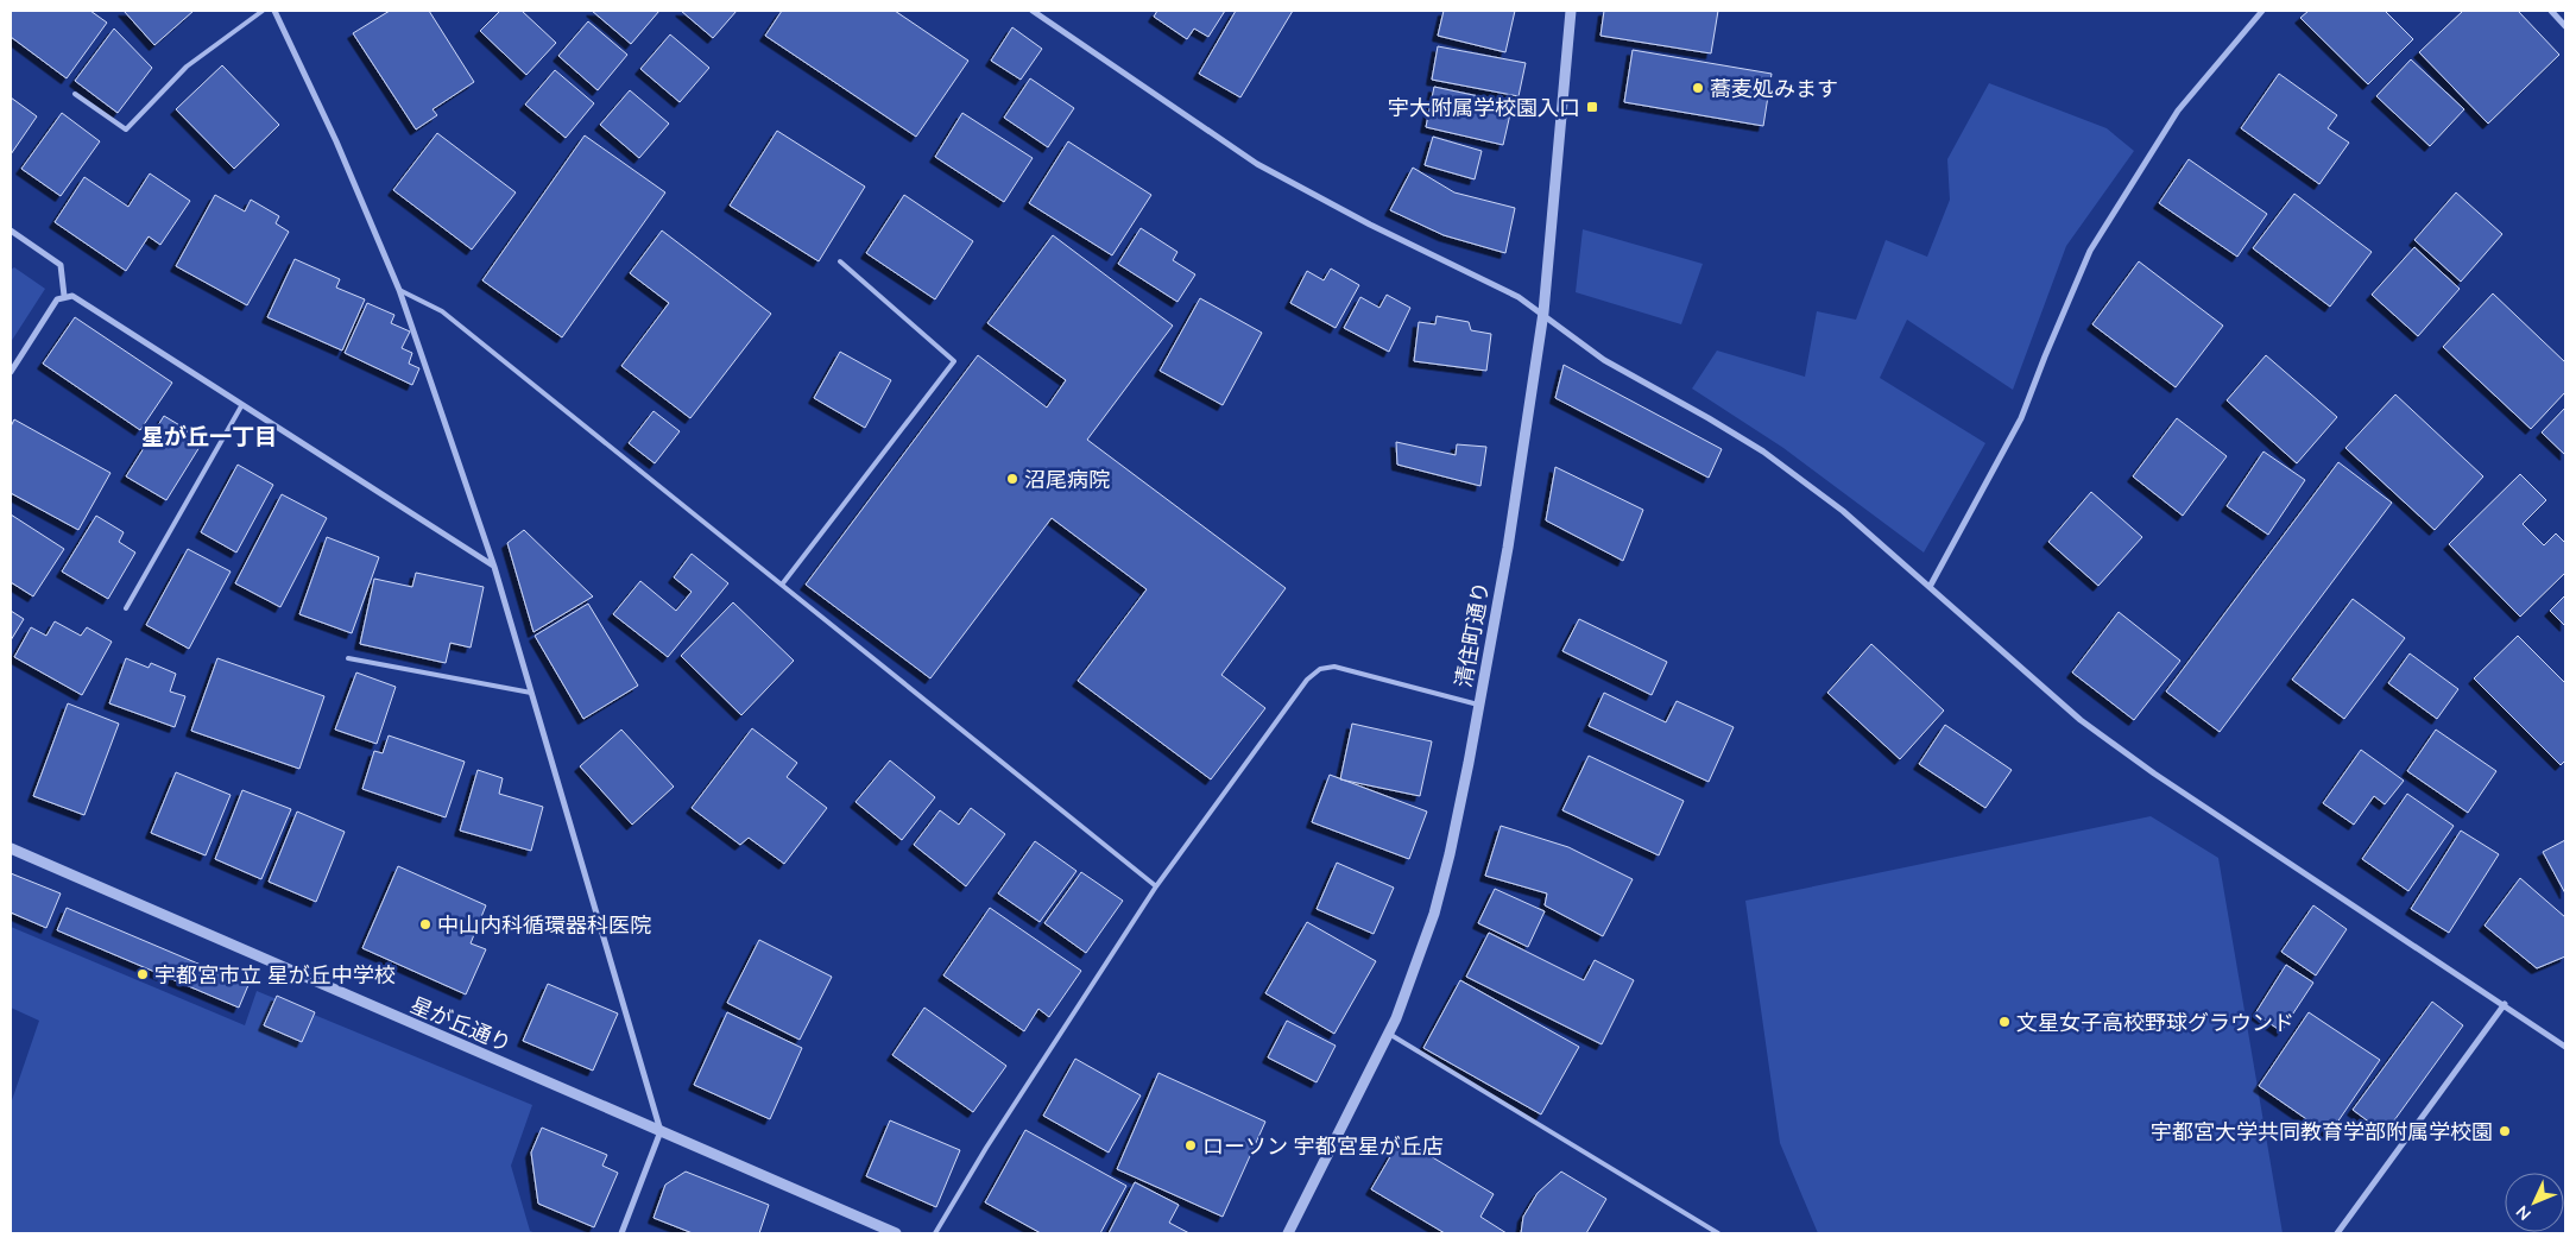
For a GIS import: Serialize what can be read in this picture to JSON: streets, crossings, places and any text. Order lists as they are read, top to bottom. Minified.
{"streets":{"street":["清住町通り","星が丘通り"]},"districts":["星が丘一丁目"],"places":{"other":["蕎麦処みます","沼尾病院","中山内科循環器科医院","宇都宮市立 星が丘中学校","文星女子高校野球グラウンド","宇都宮大学共同教育学部附属学校園","ローソン 宇都宮星が丘店"],"transit":["宇大附属学校園入口"]},"north":"bottom left"}
